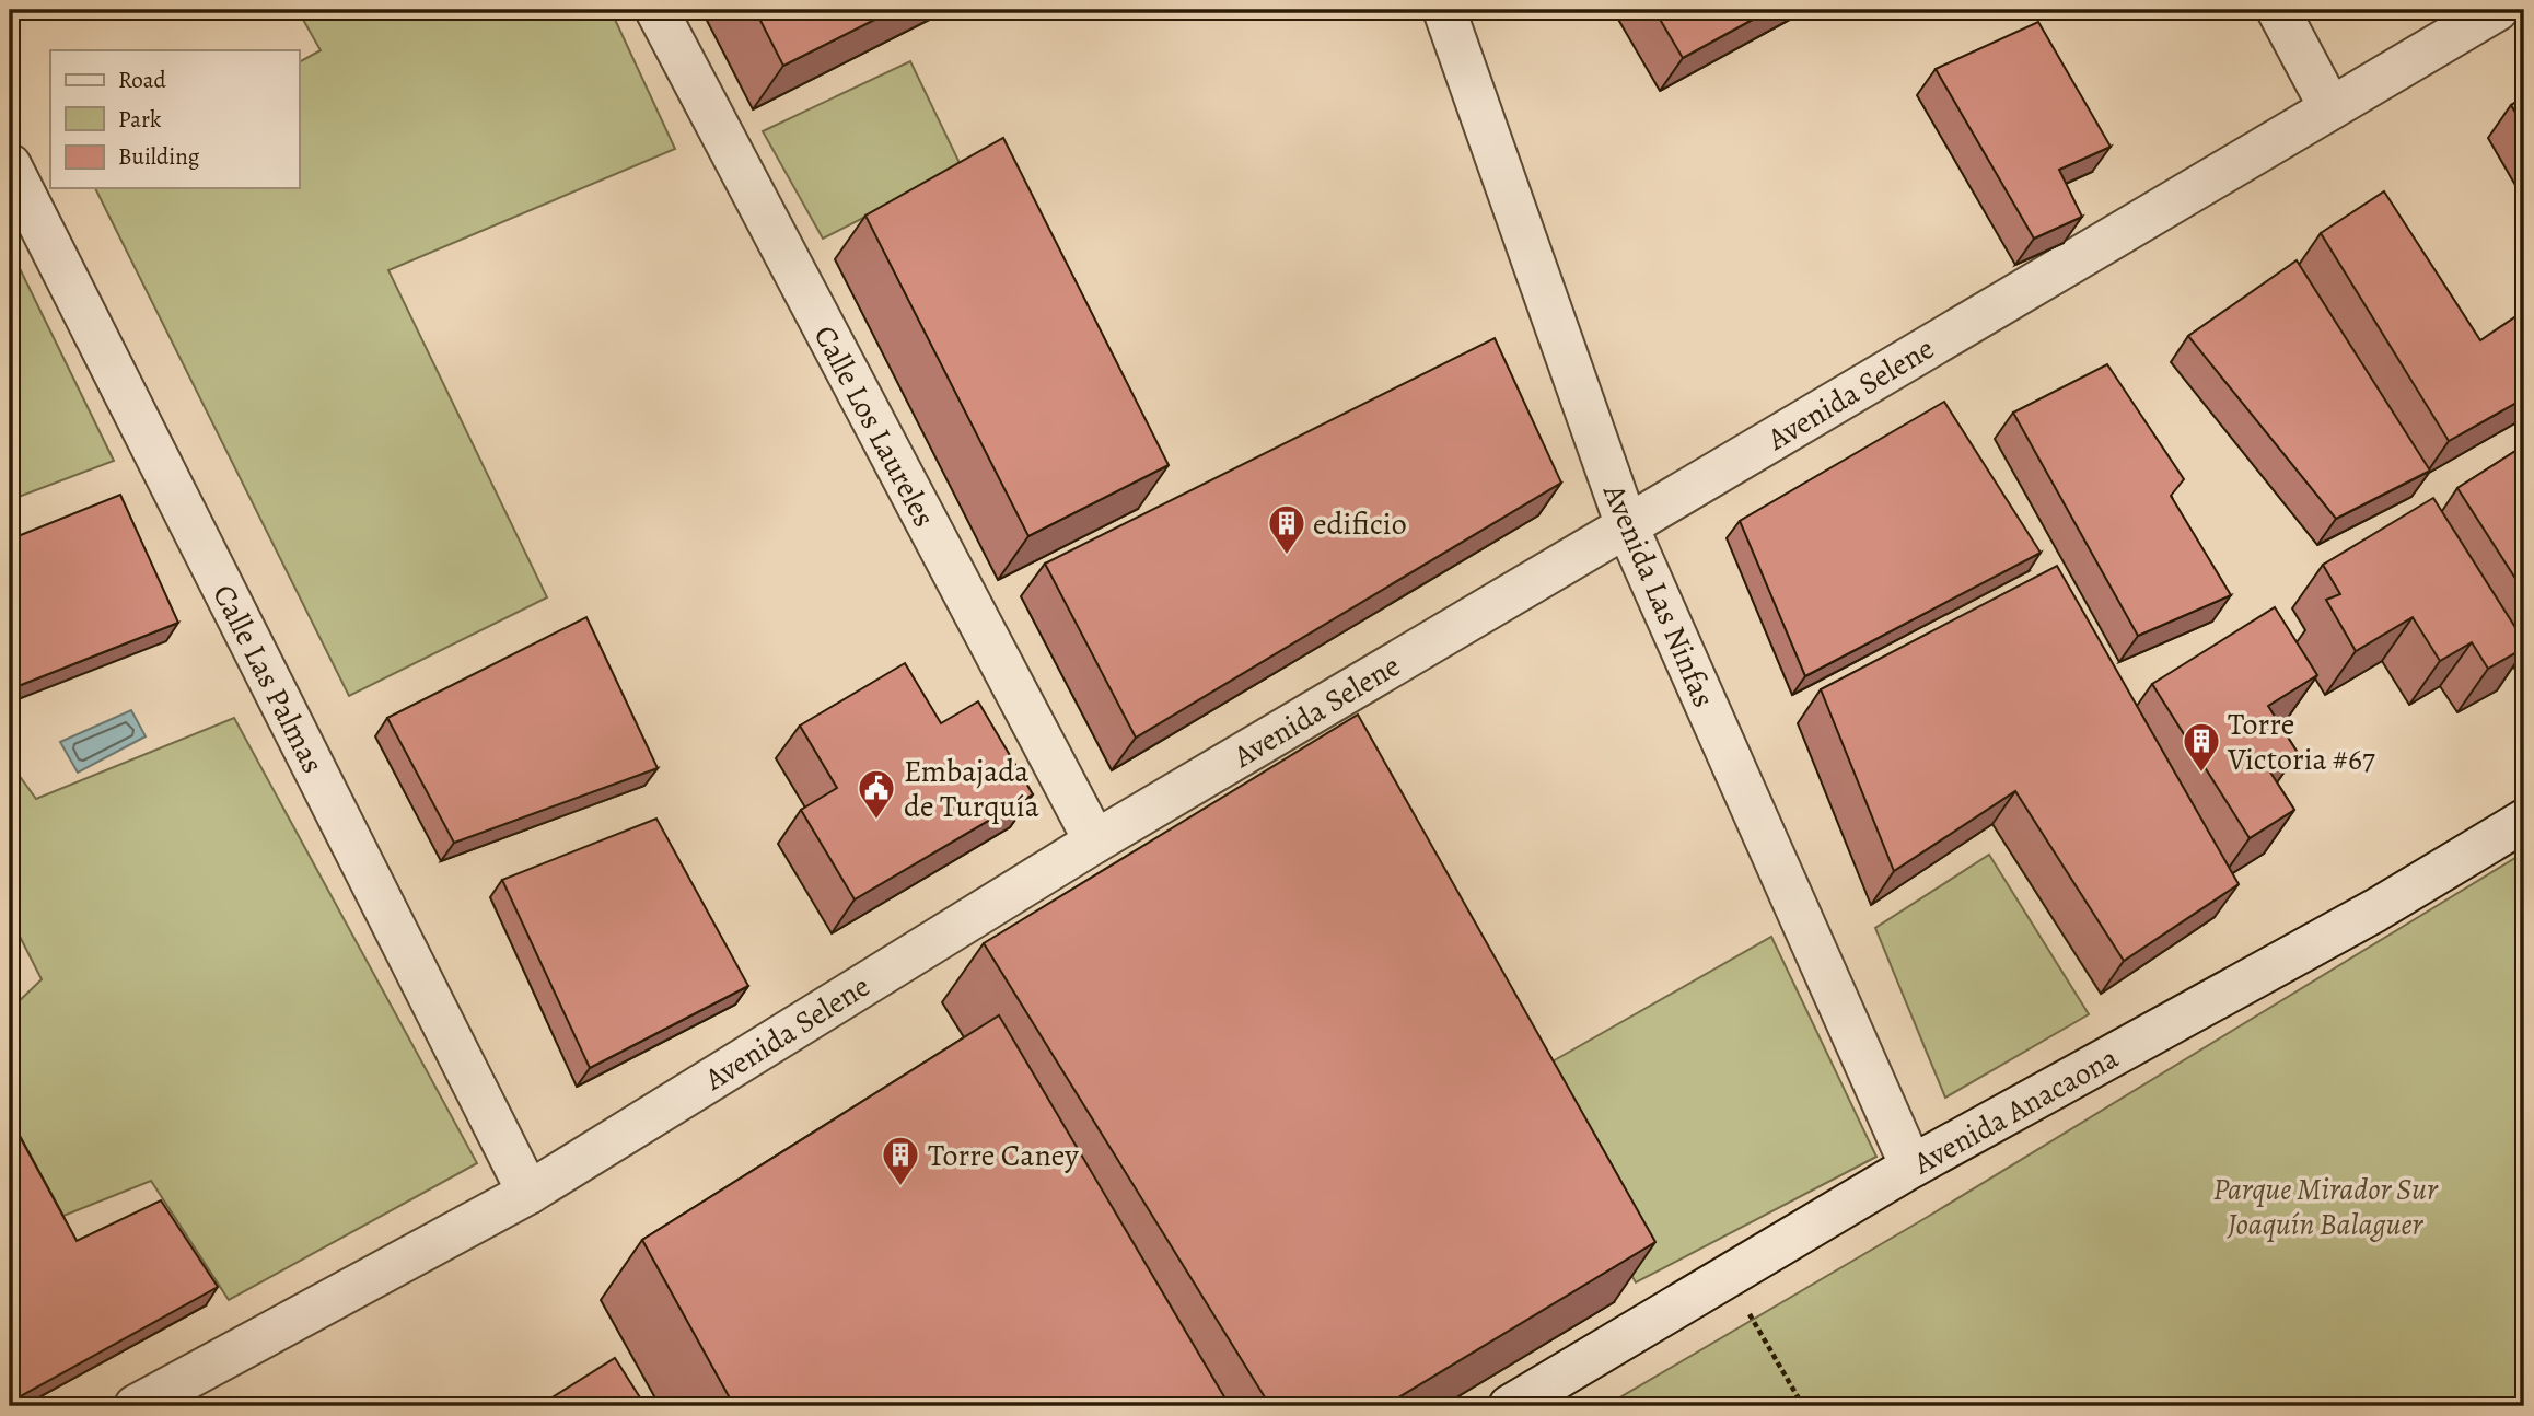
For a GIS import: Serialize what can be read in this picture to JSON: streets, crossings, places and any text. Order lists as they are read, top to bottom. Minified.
{"streets":{"street":["Avenida Selene","Calle Los Laureles","Avenida Las Ninfas","Calle Las Palmas","Avenida Anacaona"]},"crossings":[["Avenida Selene","Calle Los Laureles"],["Avenida Selene","Avenida Las Ninfas"],["Avenida Selene","Calle Las Palmas"],["Avenida Las Ninfas","Avenida Anacaona"]],"parks":["Parque Mirador Sur Joaquín Balaguer"],"places":{"building":["edificio","Torre Victoria #67","Torre Caney"],"public building":["Embajada de Turquía"]},"legend":["Road","Park","Building"]}
